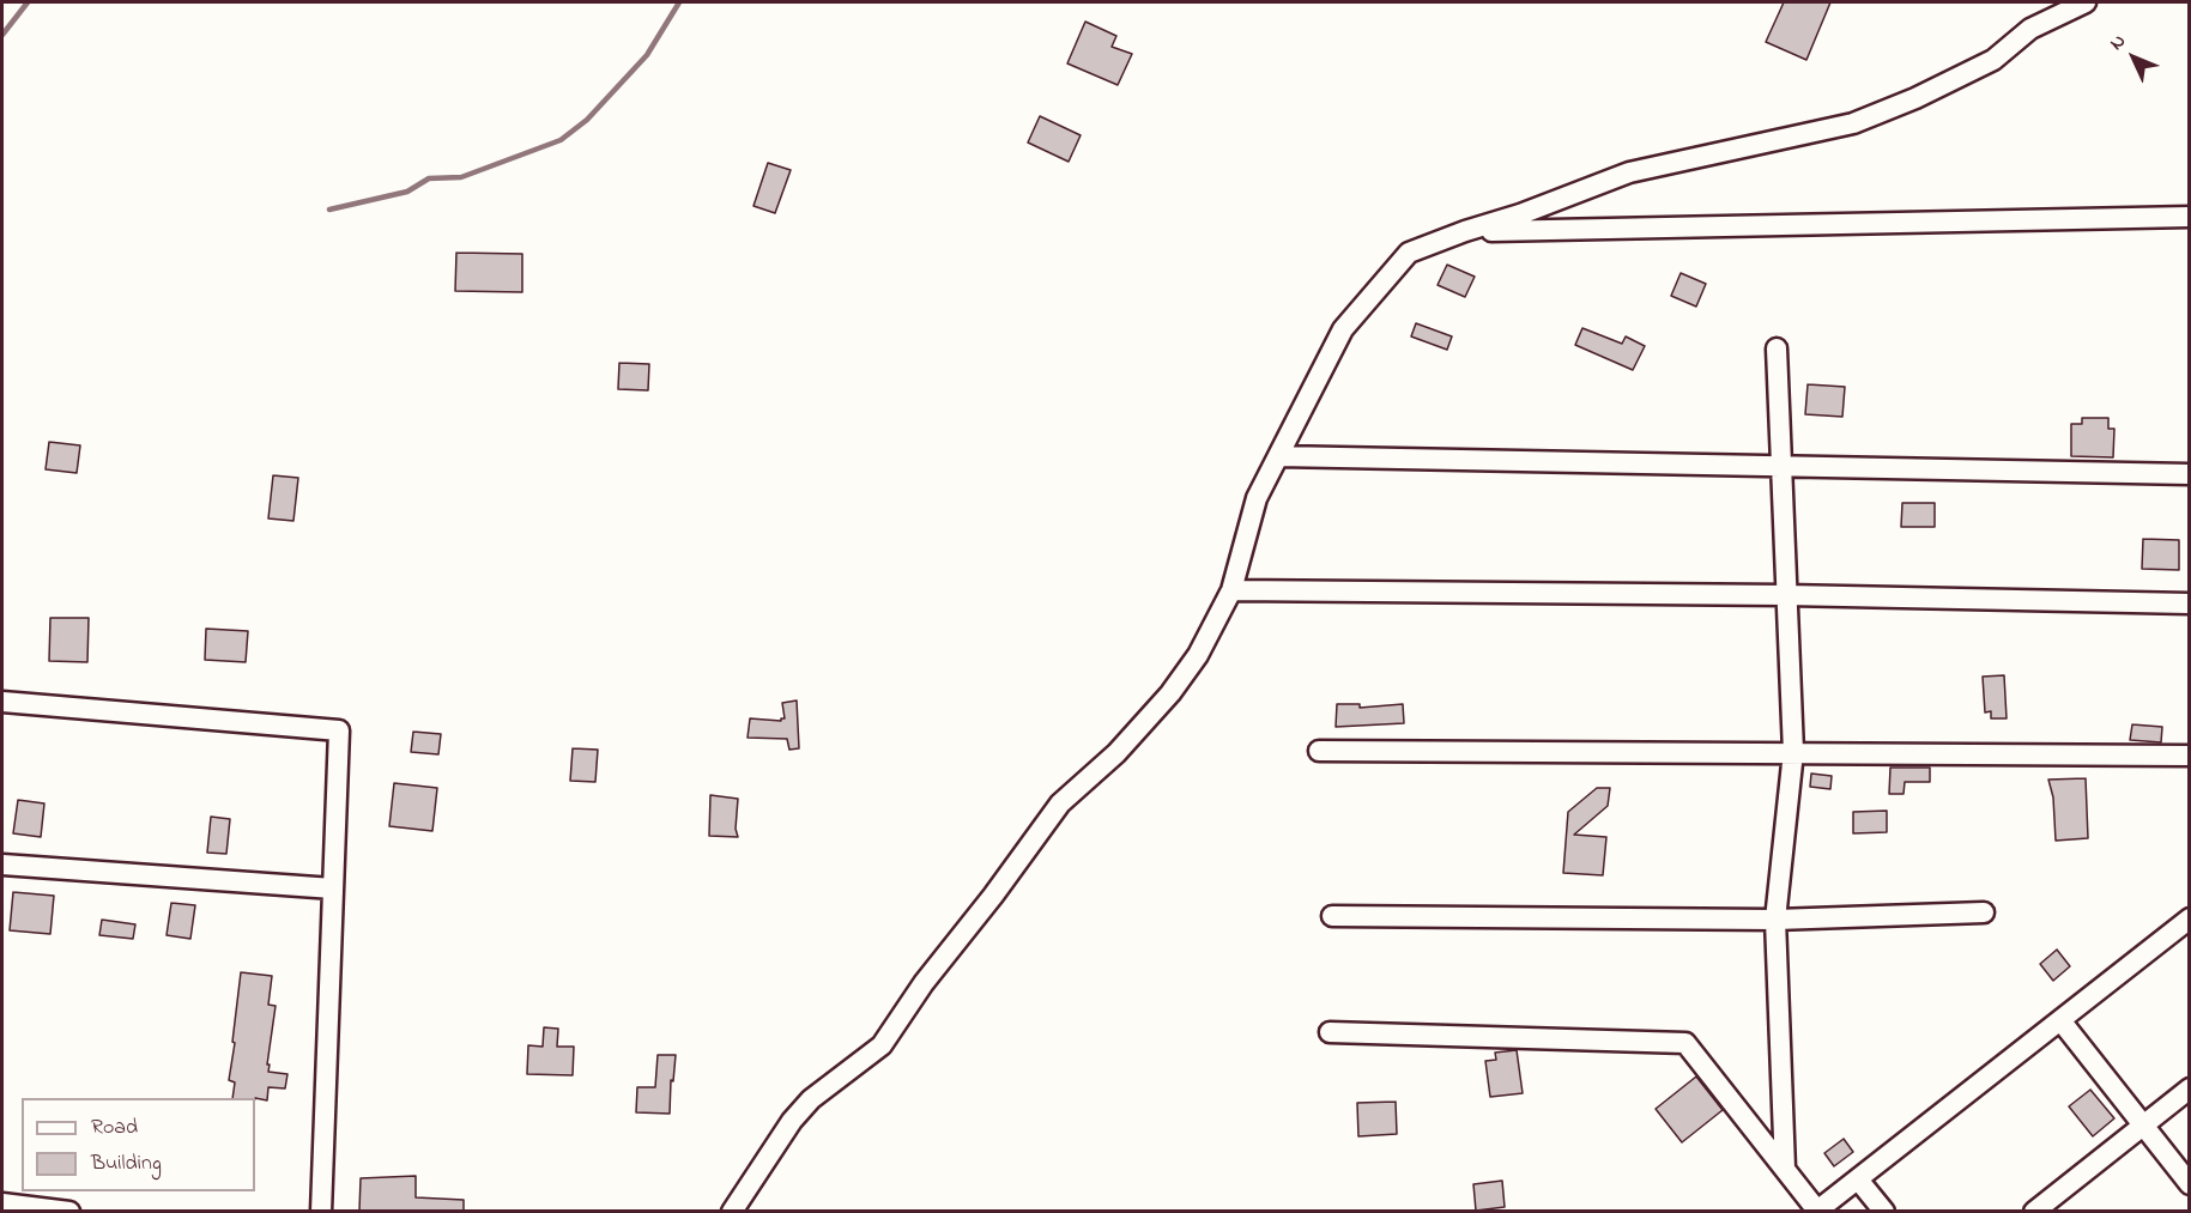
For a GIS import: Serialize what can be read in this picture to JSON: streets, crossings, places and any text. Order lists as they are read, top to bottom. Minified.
{"legend":["Road","Building"],"north":"top left"}
